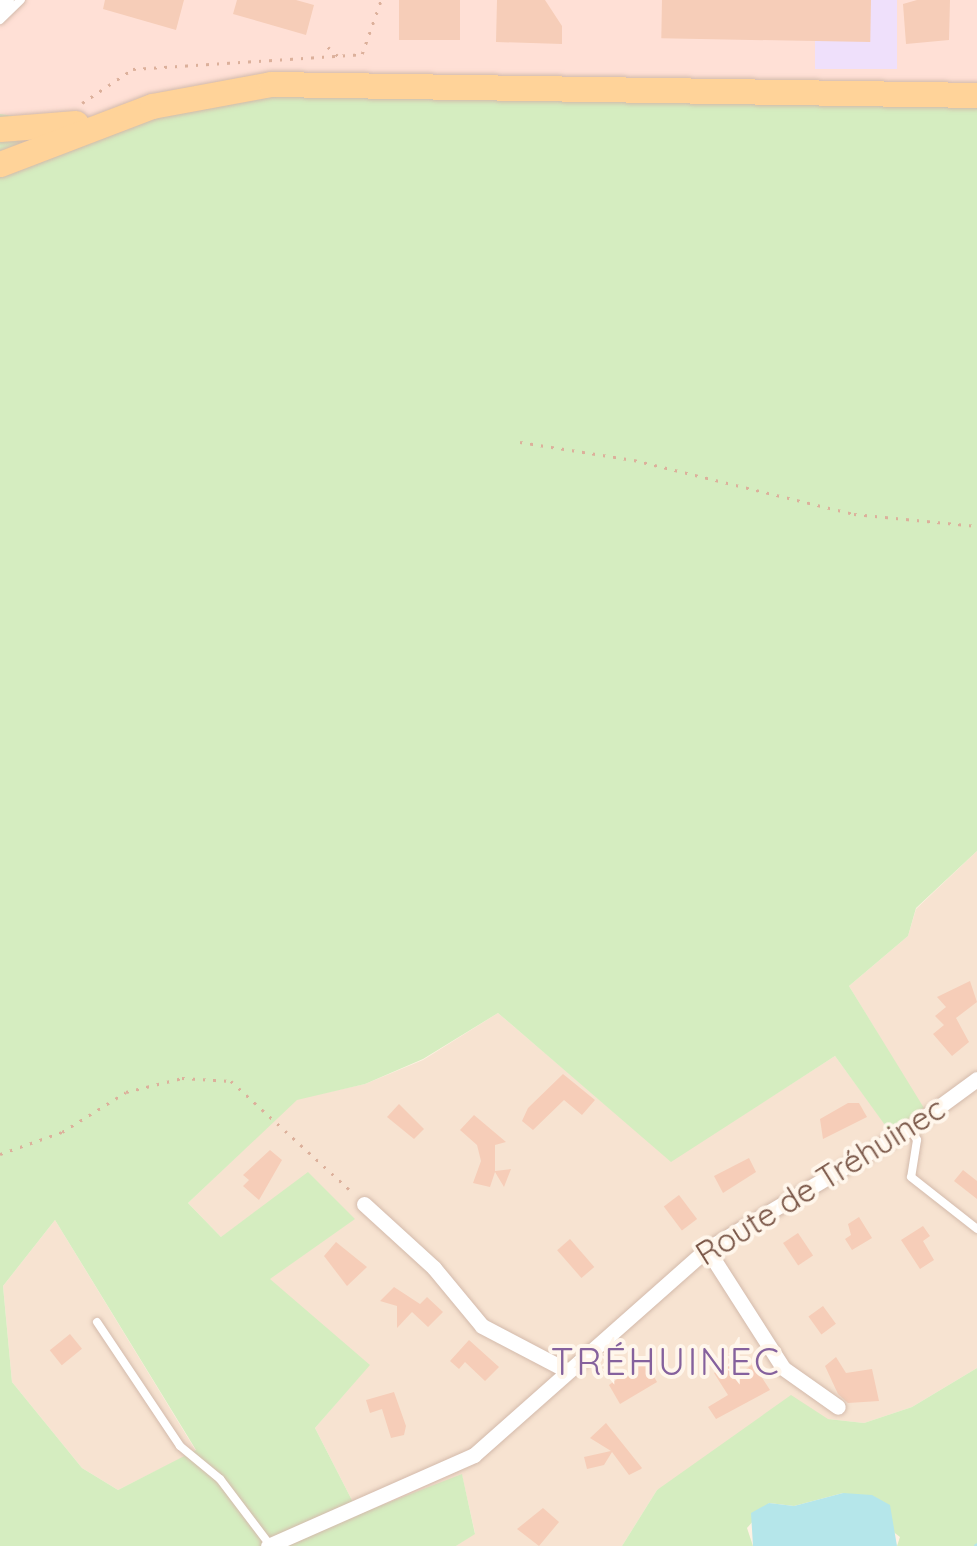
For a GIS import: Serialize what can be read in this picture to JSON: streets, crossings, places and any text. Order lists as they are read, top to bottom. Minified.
{"streets":{"street":["Route de Tréhuinec"]},"districts":["TRÉHUINEC"]}
